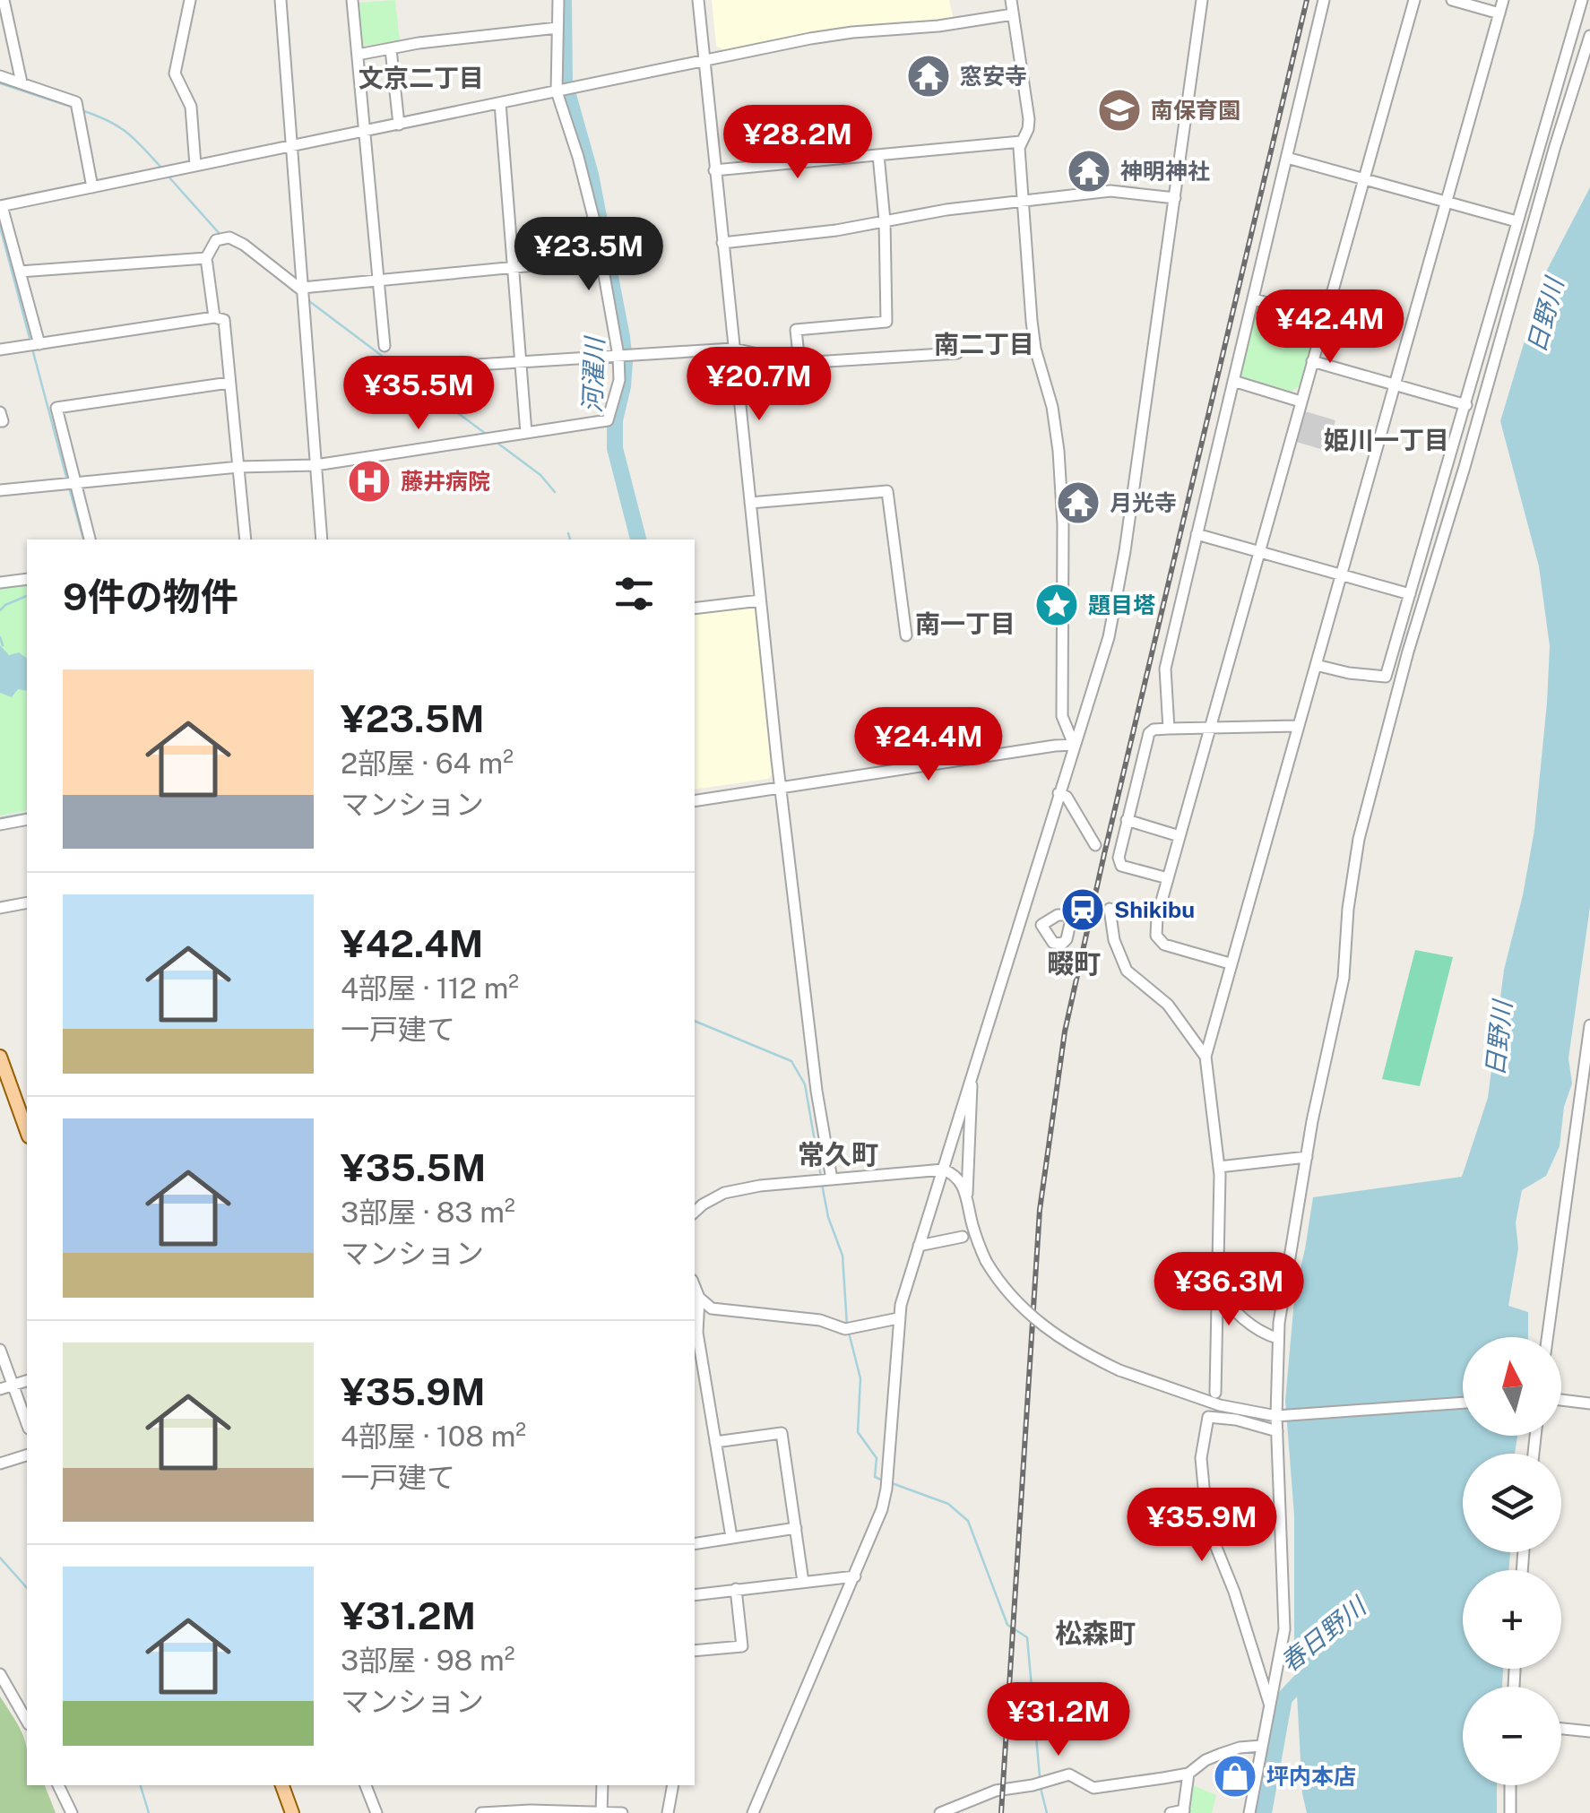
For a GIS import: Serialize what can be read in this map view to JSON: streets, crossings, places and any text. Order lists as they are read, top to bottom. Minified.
{"districts":["文京二丁目","南二丁目","姫川一丁目","南一丁目","畷町","常久町","松森町"],"water":["日野川","河濯川","春日野川"],"places":{"temple":["窓安寺","神明神社","月光寺"],"school or university":["南保育園"],"hospital":["藤井病院"],"place":["題目塔"],"station":["Shikibu"],"shop":["坪内本店"]},"north":"top","page":{"price":["¥28.2M","¥23.5M","¥42.4M","¥20.7M","¥35.5M","¥24.4M","¥36.3M","¥35.9M","¥31.2M"],"heading":"9件の物件","list":[{"name":"¥23.5M","note":"2部屋 · 64 m² · マンション"},{"name":"¥42.4M","note":"4部屋 · 112 m² · 一戸建て"},{"name":"¥35.5M","note":"3部屋 · 83 m² · マンション"},{"name":"¥35.9M","note":"4部屋 · 108 m² · 一戸建て"},{"name":"¥31.2M","note":"3部屋 · 98 m² · マンション"}],"map_buttons":["+","−"]}}
